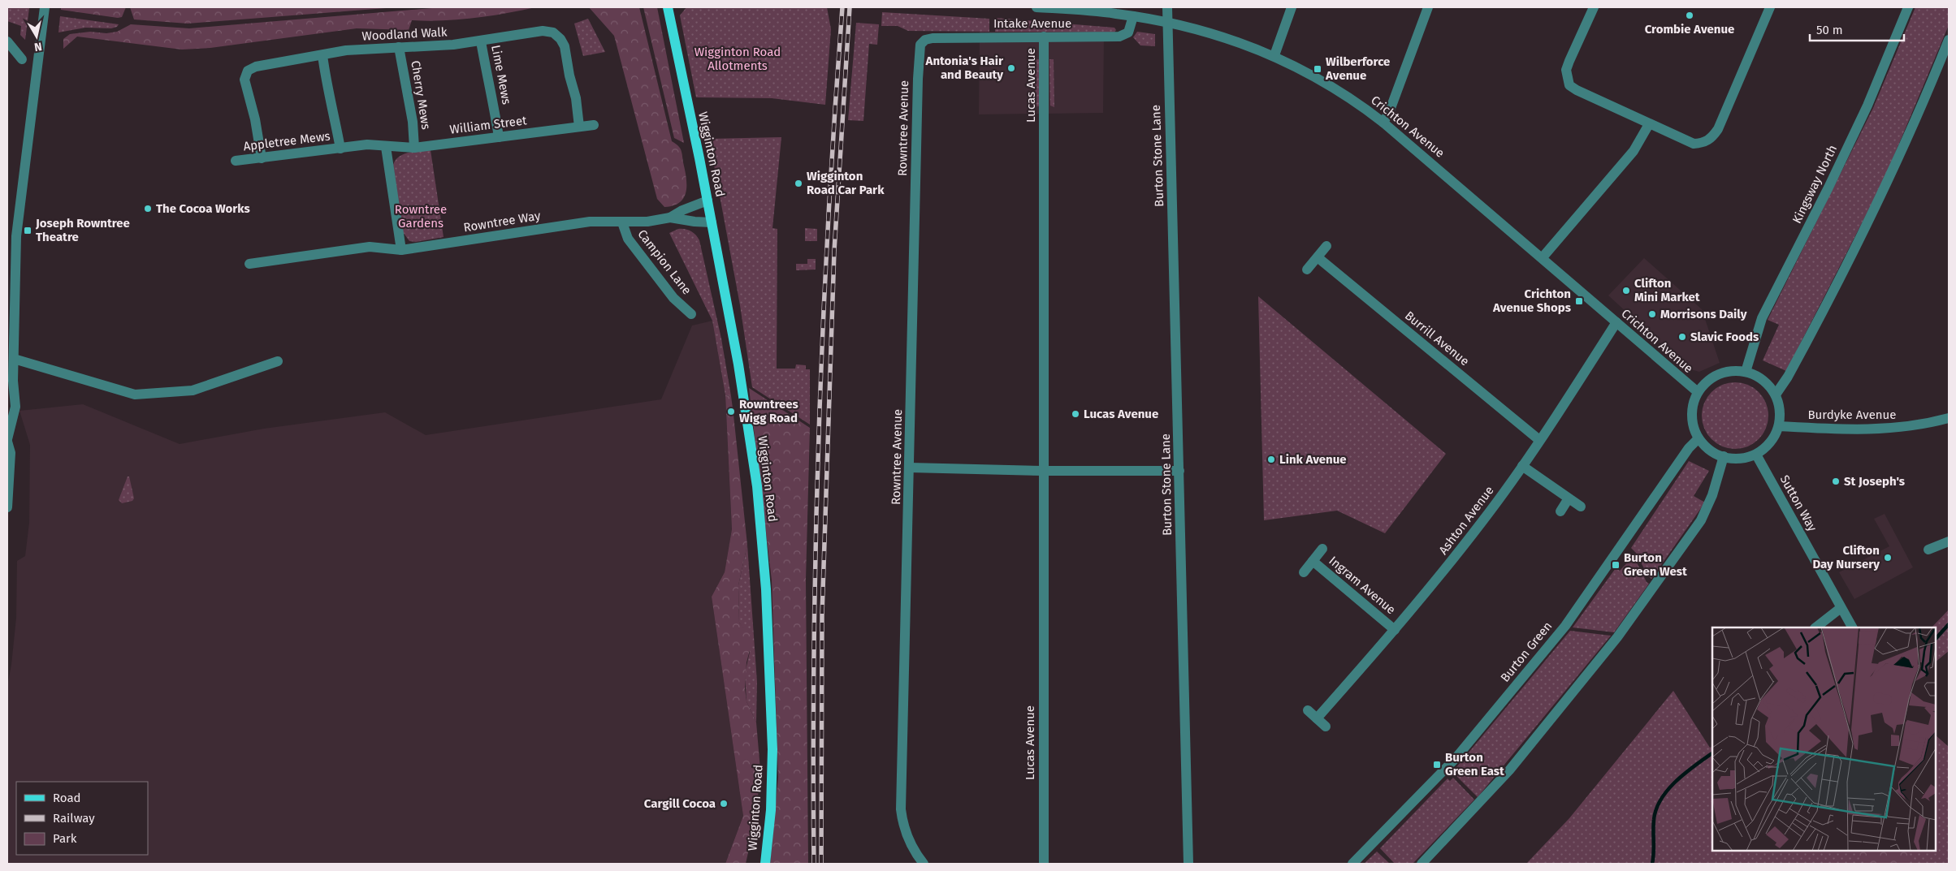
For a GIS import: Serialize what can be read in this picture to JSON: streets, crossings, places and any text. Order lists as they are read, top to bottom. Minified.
{"streets":{"main road":["Wigginton Road"],"street":["Intake Avenue","Woodland Walk","Lime Mews","Lucas Avenue","Cherry Mews","William Street","Crichton Avenue","Rowntree Avenue","Appletree Mews","Burton Stone Lane","Kingsway North","Rowntree Way","Campion Lane","Burrill Avenue","Burdyke Avenue","Sutton Way","Ashton Avenue","Ingram Avenue","Burton Green"]},"crossings":[["Intake Avenue","Lucas Avenue"],["Intake Avenue","Crichton Avenue"],["Intake Avenue","Rowntree Avenue"],["Woodland Walk","Lime Mews"],["Woodland Walk","Cherry Mews"],["Woodland Walk","William Street"],["Woodland Walk","Appletree Mews"],["Lime Mews","William Street"],["Cherry Mews","William Street"],["William Street","Appletree Mews"],["Crichton Avenue","Burton Stone Lane"],["Crichton Avenue","Kingsway North"],["Crichton Avenue","Burdyke Avenue"],["Crichton Avenue","Sutton Way"],["Crichton Avenue","Ashton Avenue"],["Crichton Avenue","Burton Green"],["Wigginton Road","Rowntree Way"],["Kingsway North","Burdyke Avenue"],["Kingsway North","Sutton Way"],["Kingsway North","Burton Green"],["Rowntree Way","Campion Lane"],["Burrill Avenue","Ashton Avenue"],["Burdyke Avenue","Sutton Way"],["Burdyke Avenue","Burton Green"],["Sutton Way","Burton Green"],["Ashton Avenue","Ingram Avenue"]],"parks":["Wigginton Road Allotments","Rowntree Gardens"],"places":{"other":["Crombie Avenue","Antonia's Hair and Beauty","Wigginton Road Car Park","The Cocoa Works","Clifton Mini Market","Morrisons Daily","Slavic Foods","Rowntrees Wigg Road","Lucas Avenue","Link Avenue","St Joseph's","Clifton Day Nursery","Cargill Cocoa"],"transit":["Wilberforce Avenue","Joseph Rowntree Theatre","Crichton Avenue Shops","Burton Green West","Burton Green East"]},"legend":["Road","Railway","Park"],"scale_bar":"50 m","north":"bottom"}
